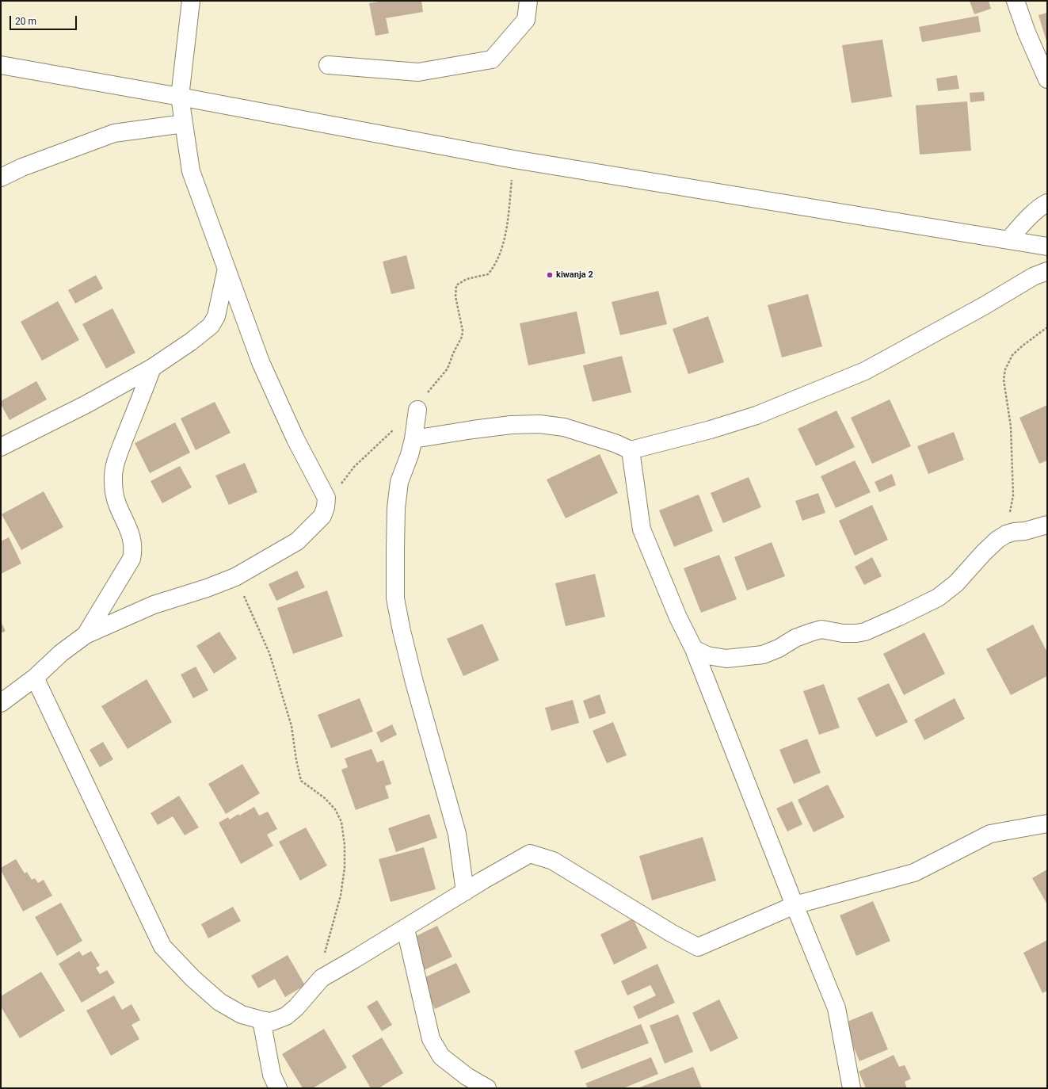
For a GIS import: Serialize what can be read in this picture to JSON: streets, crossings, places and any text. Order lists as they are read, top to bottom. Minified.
{"places":["kiwanja 2"],"scale_bar":"20 m"}
